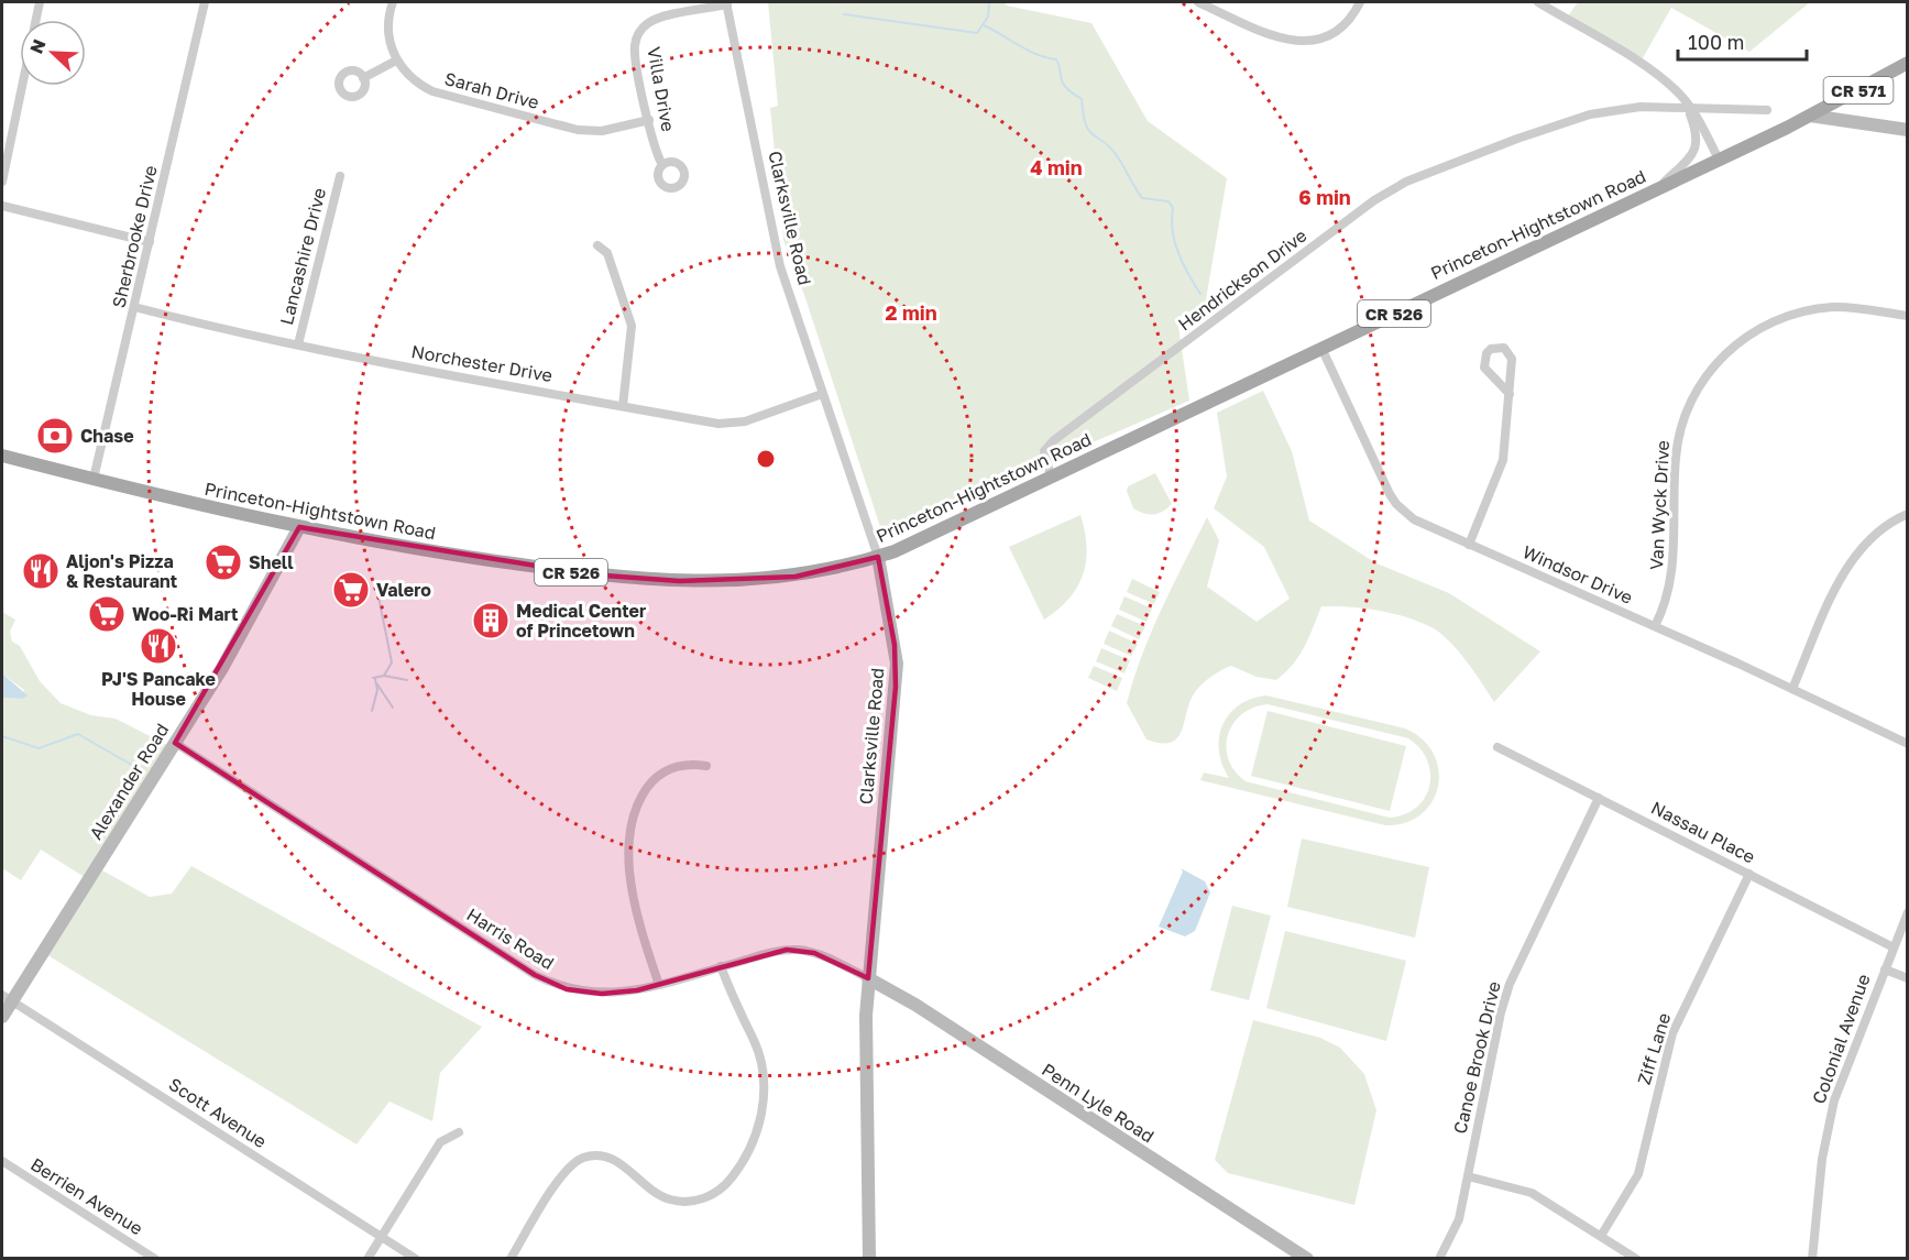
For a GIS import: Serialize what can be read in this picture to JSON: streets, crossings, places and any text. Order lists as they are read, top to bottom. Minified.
{"streets":{"main road":["CR 571","Princeton-Hightstown Road","CR 526"],"street":["Villa Drive","Sarah Drive","Clarksville Road","Sherbrooke Drive","Lancashire Drive","Hendrickson Drive","Norchester Drive","Van Wyck Drive","Windsor Drive","Alexander Road","Nassau Place","Harris Road","Colonial Avenue","Ziff Lane","Canoe Brook Drive","Penn Lyle Road","Scott Avenue","Berrien Avenue"]},"crossings":[["Villa Drive","Sarah Drive"],["Villa Drive","Clarksville Road"],["Clarksville Road","Princeton-Hightstown Road"],["Clarksville Road","Norchester Drive"],["Clarksville Road","Harris Road"],["Clarksville Road","Penn Lyle Road"],["Princeton-Hightstown Road","Sherbrooke Drive"],["Princeton-Hightstown Road","Hendrickson Drive"],["Princeton-Hightstown Road","Windsor Drive"],["Princeton-Hightstown Road","Alexander Road"],["Sherbrooke Drive","Norchester Drive"],["Lancashire Drive","Norchester Drive"],["Van Wyck Drive","Windsor Drive"],["Alexander Road","Harris Road"],["Alexander Road","Scott Avenue"],["Nassau Place","Colonial Avenue"],["Nassau Place","Ziff Lane"],["Nassau Place","Canoe Brook Drive"],["Harris Road","Penn Lyle Road"]],"places":{"bank":["Chase"],"supermarket":["Shell","Valero","Woo-Ri Mart"],"restaurant":["Aljon's Pizza & Restaurant","PJ'S Pancake House"],"building":["Medical Center of Princetown"]},"scale_bar":"100 m","north":"top left","rings":["4 min","6 min","2 min"]}
